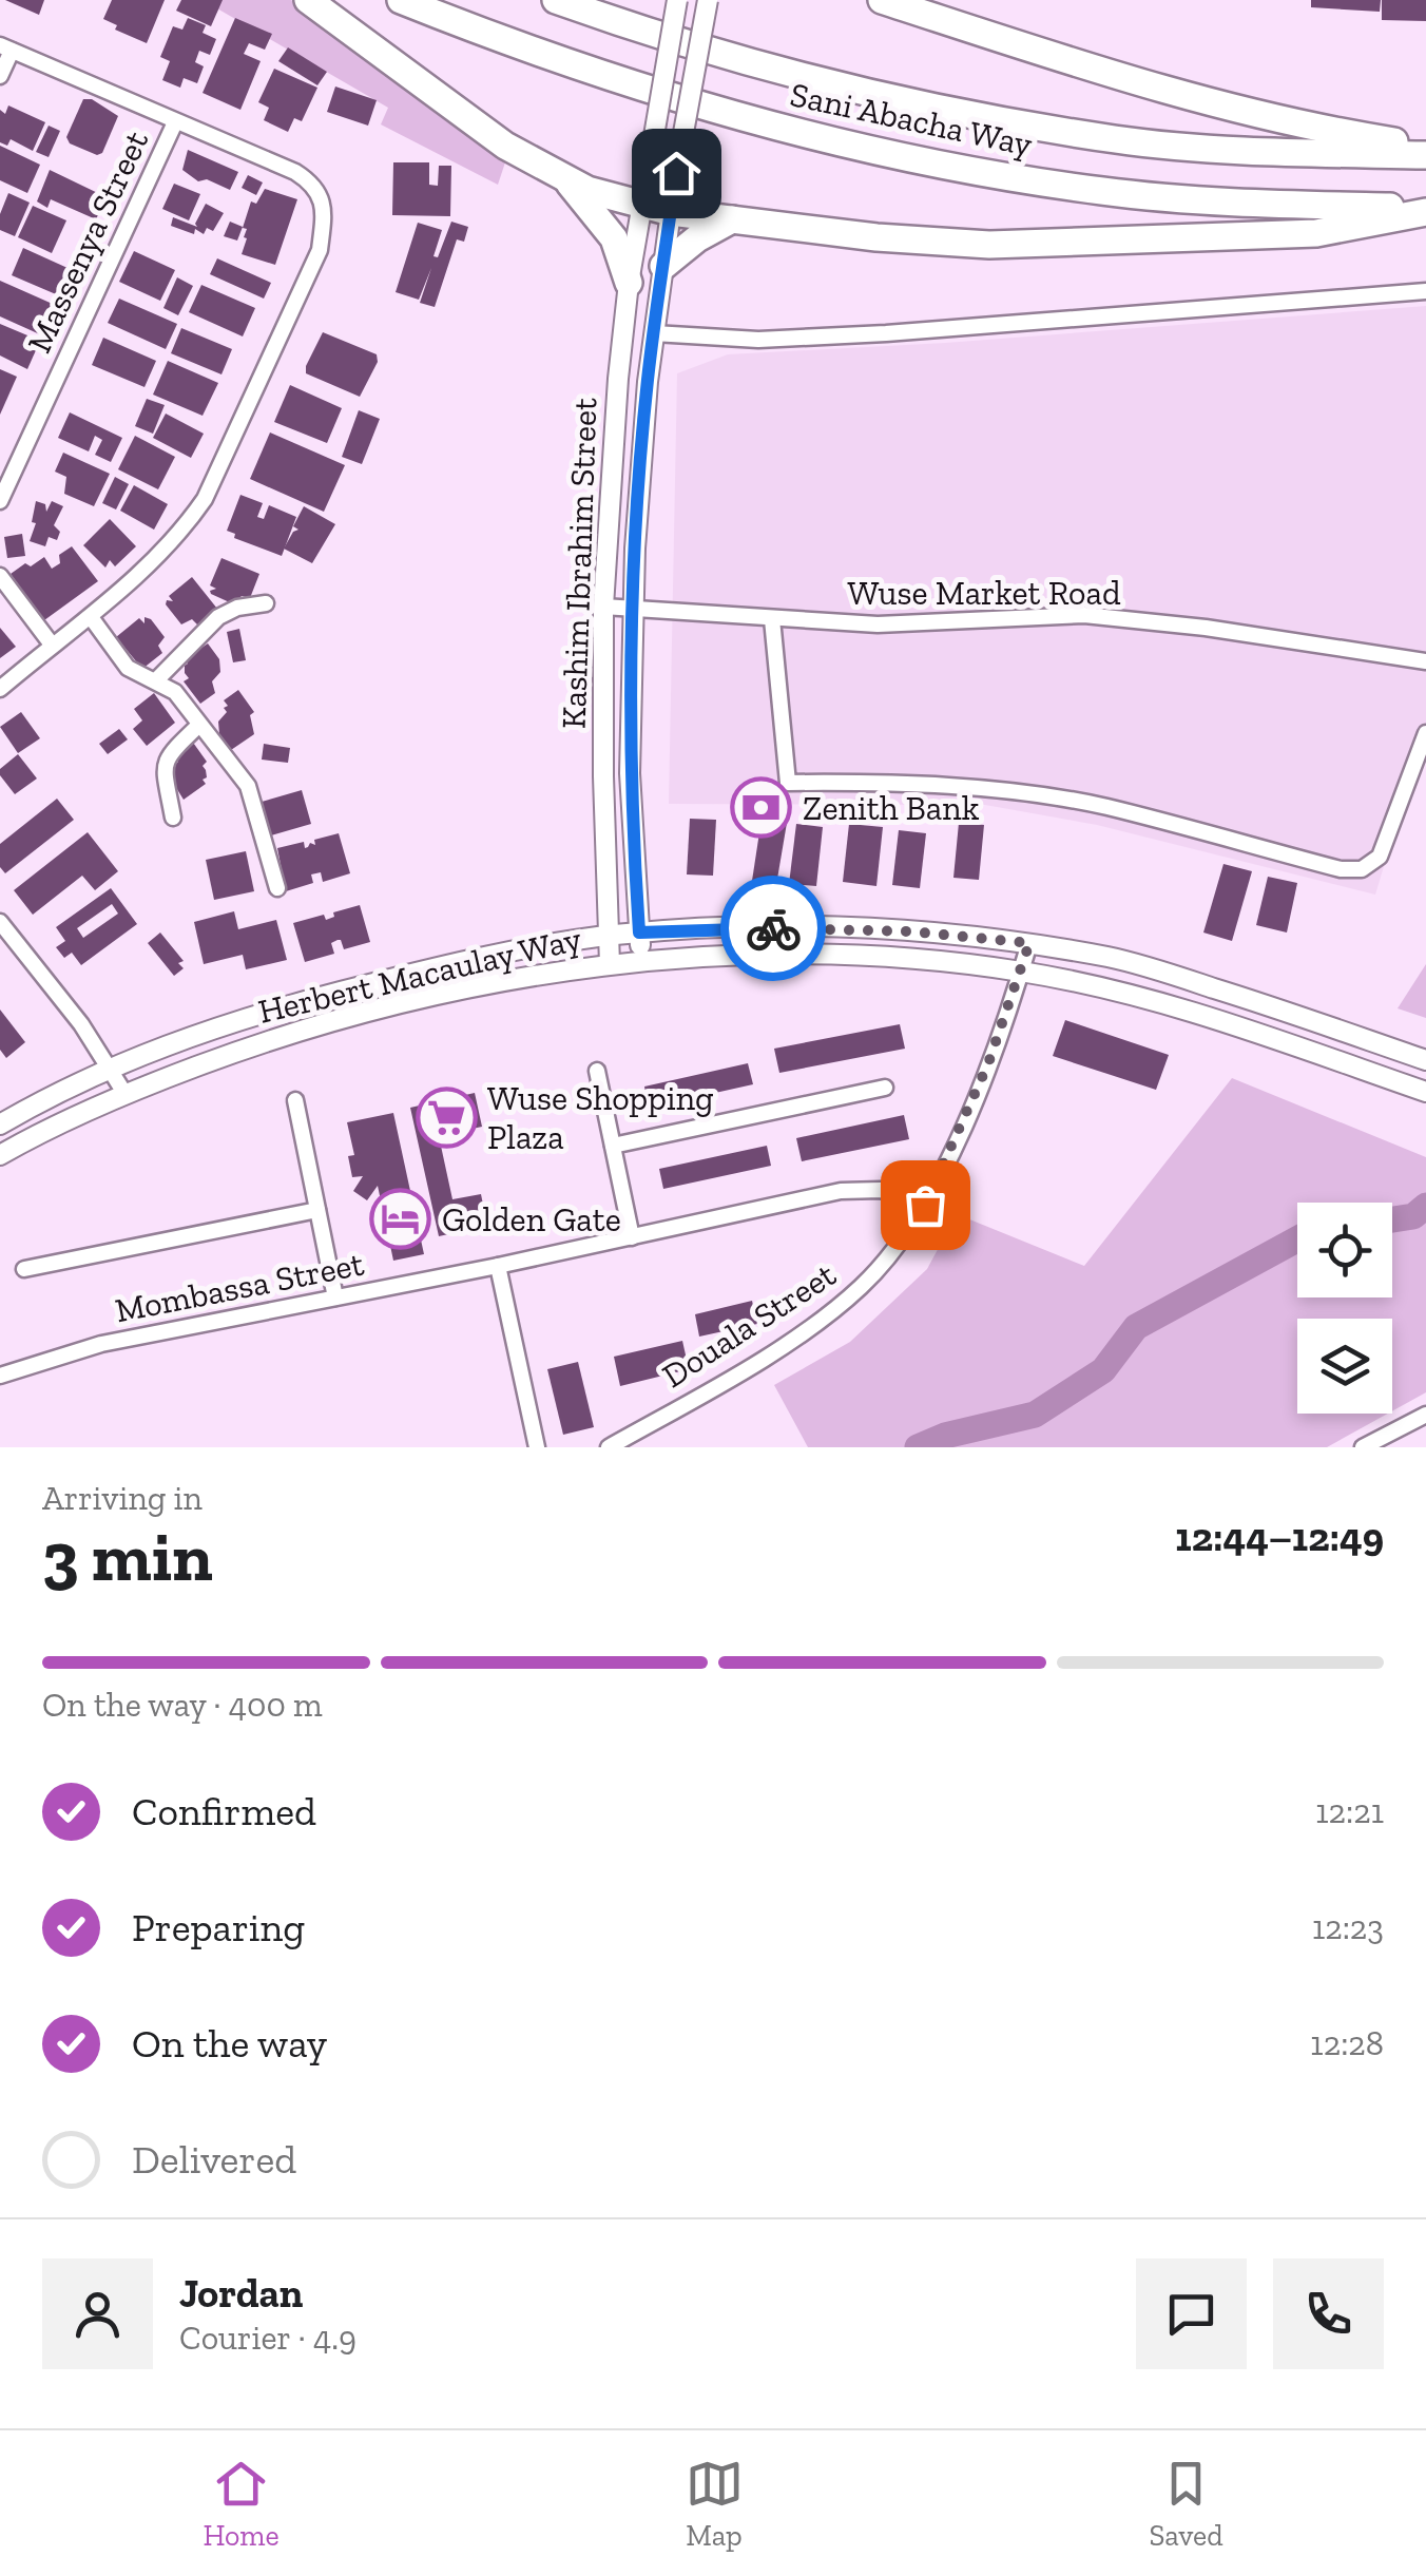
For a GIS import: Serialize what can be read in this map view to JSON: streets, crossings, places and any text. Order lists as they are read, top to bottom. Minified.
{"streets":{"highway":["Sani Abacha Way"],"main road":["Kashim Ibrahim Street","Herbert Macaulay Way"],"street":["Massenya Street","Wuse Market Road","Mombassa Street","Douala Street"]},"crossings":[["Kashim Ibrahim Street","Wuse Market Road"],["Kashim Ibrahim Street","Herbert Macaulay Way"],["Herbert Macaulay Way","Douala Street"],["Mombassa Street","Douala Street"]],"places":{"bank":["Zenith Bank"],"supermarket":["Wuse Shopping Plaza"],"hotel":["Golden Gate"]},"page":{"heading":["3 min","Arriving in","12:44–12:49"],"panel":["Jordan","Courier · 4.9"],"bar":"On the way · 400 m","list":[["Confirmed","12:21"],["Preparing","12:23"],["On the way","12:28"],"Delivered"],"tabs":["Home","Map","Saved"]}}
